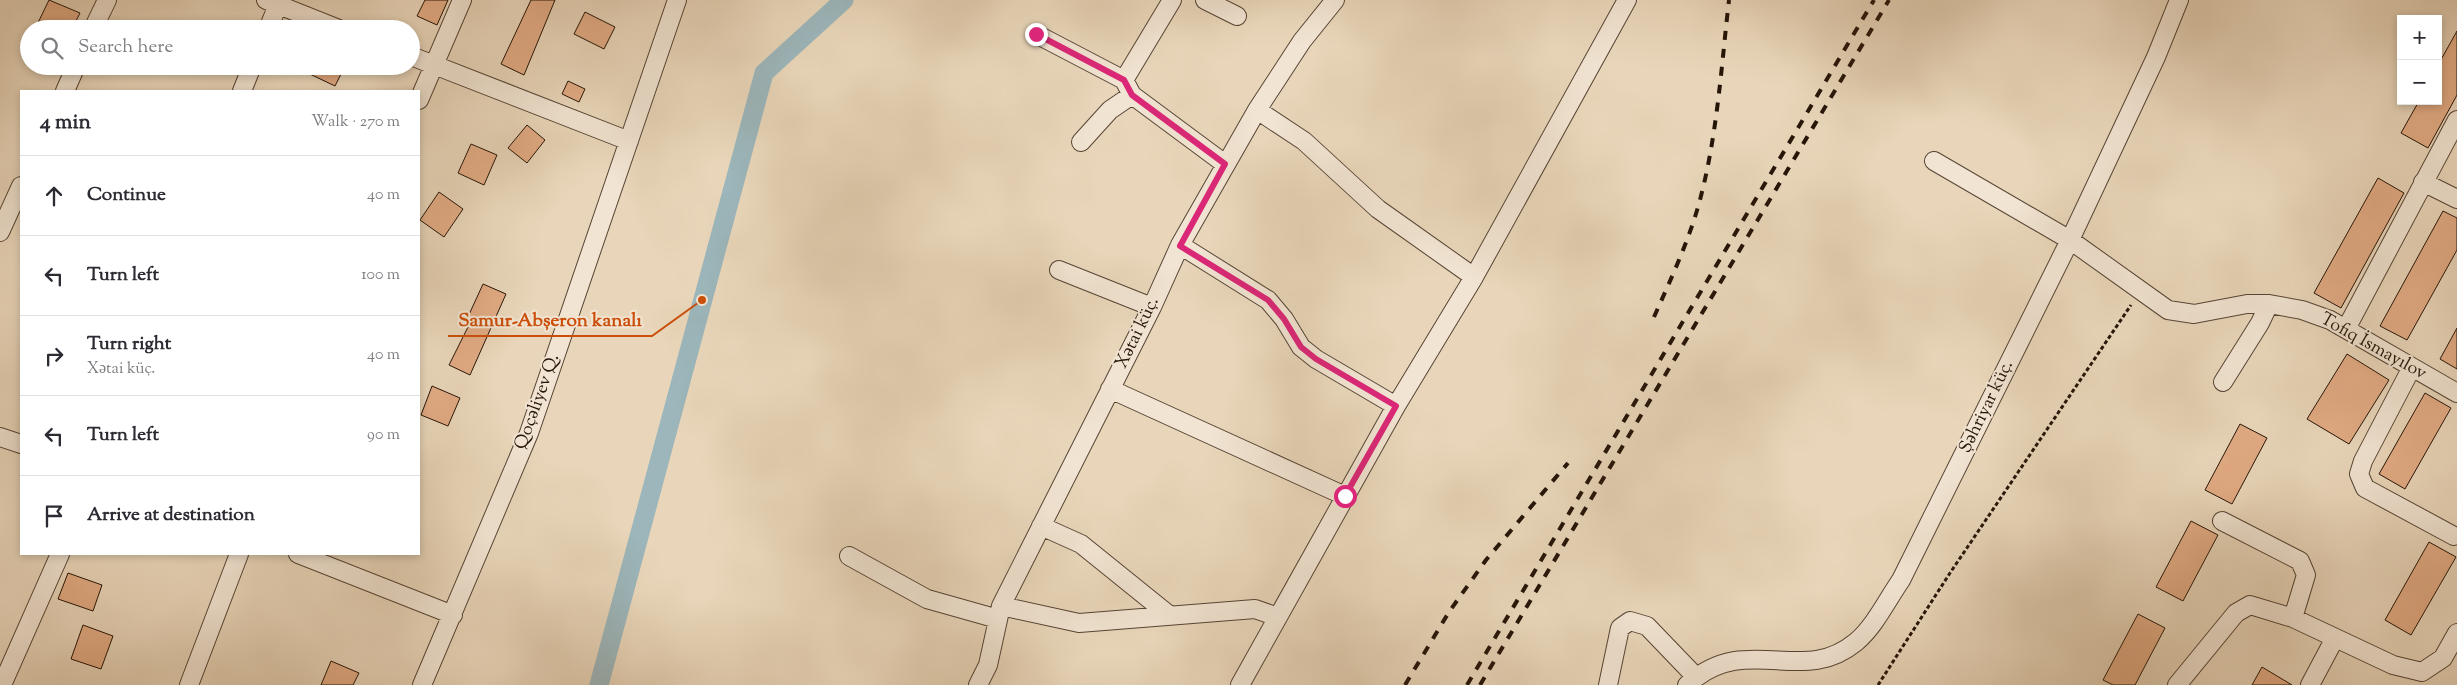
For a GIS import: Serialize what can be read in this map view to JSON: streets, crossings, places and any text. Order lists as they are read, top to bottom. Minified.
{"streets":{"street":["Xətai küç.","Tofiq İsmayılov","Qoçəliyev Q.","Şəhriyar küç."]},"crossings":[["Tofiq İsmayılov","Şəhriyar küç."]],"places":["Samur-Abşeron kanalı"],"page":{"map_buttons":["+","−"],"search":"Search here","heading":["4 min","Walk · 270 m"],"list":[["Continue","40 m"],["Turn left","100 m"],["Turn right","Xətai küç.","40 m"],["Turn left","90 m"],"Arrive at destination"]}}
